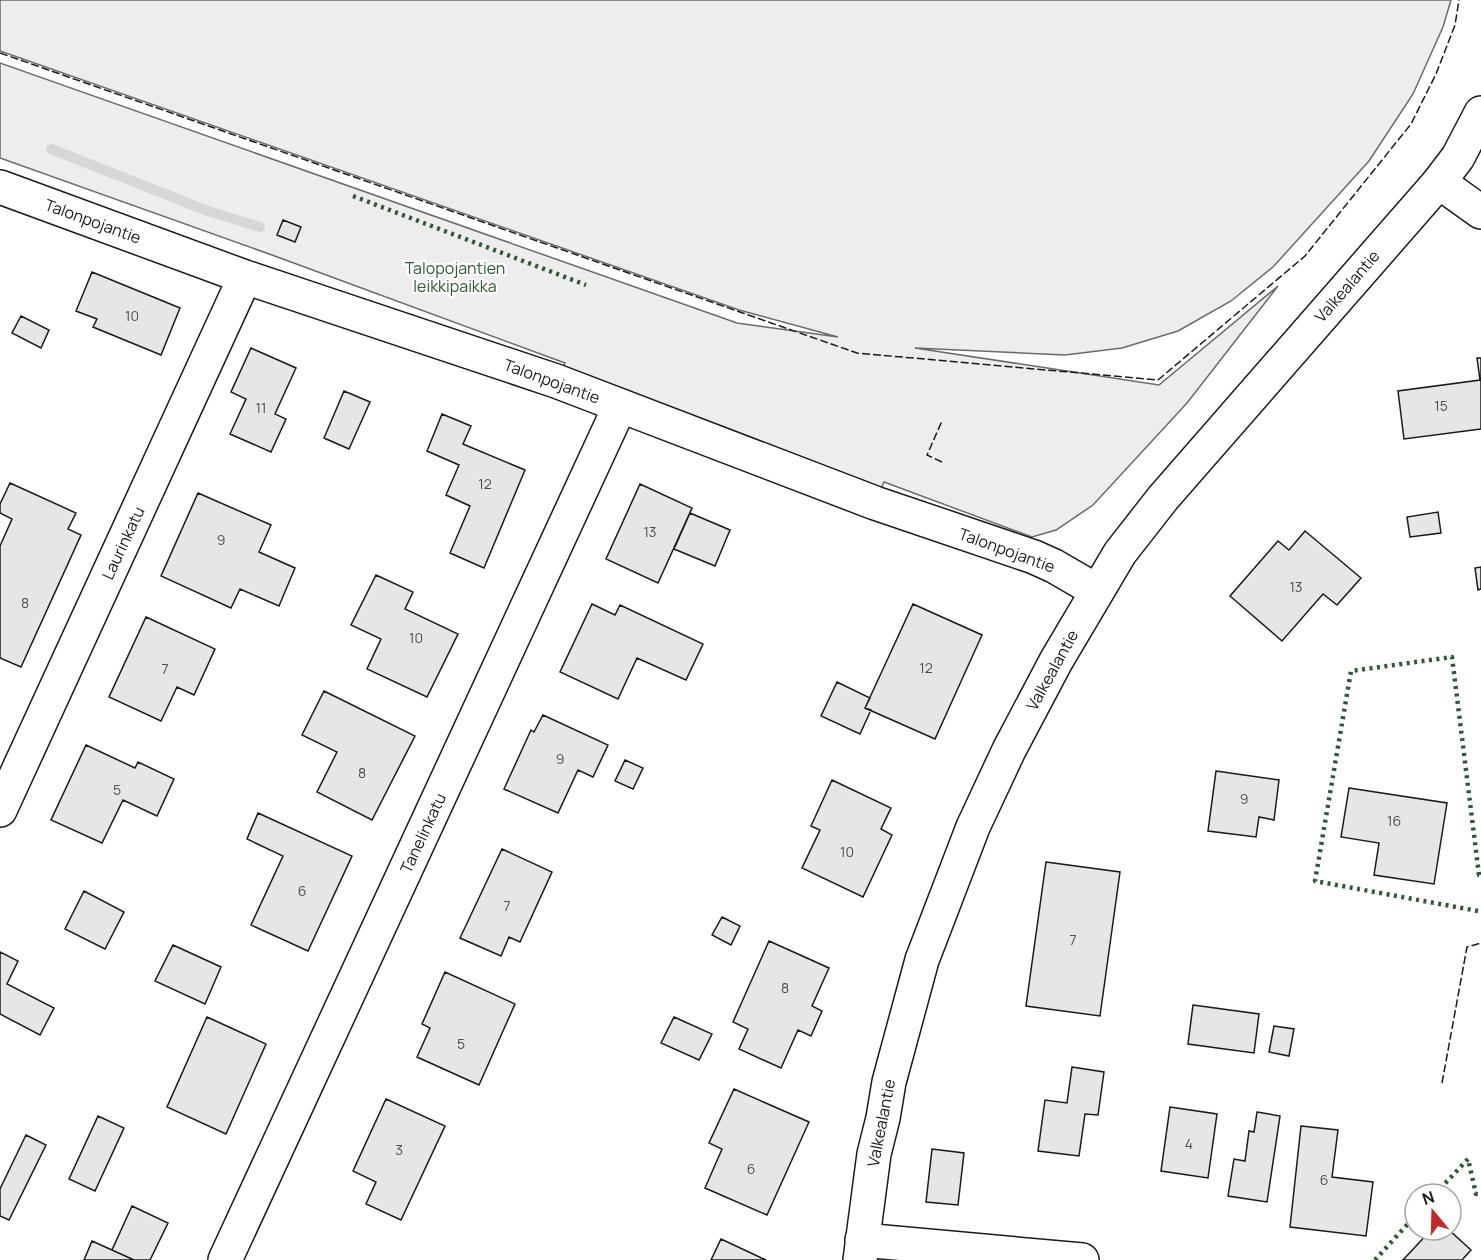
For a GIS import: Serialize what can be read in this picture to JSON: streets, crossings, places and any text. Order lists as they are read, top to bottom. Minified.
{"streets":{"street":["Talonpojantie","Valkealantie","Laurinkatu","Tanelinkatu"]},"crossings":[["Talonpojantie","Valkealantie"],["Talonpojantie","Laurinkatu"],["Talonpojantie","Tanelinkatu"]],"parks":["Talopojantien leikkipaikka"],"house_numbers":["10","15","11","12","13","9","13","8","10","12","7","9","8","5","9","16","10","6","7","7","8","5","4","3","6","6"],"north":"top"}
